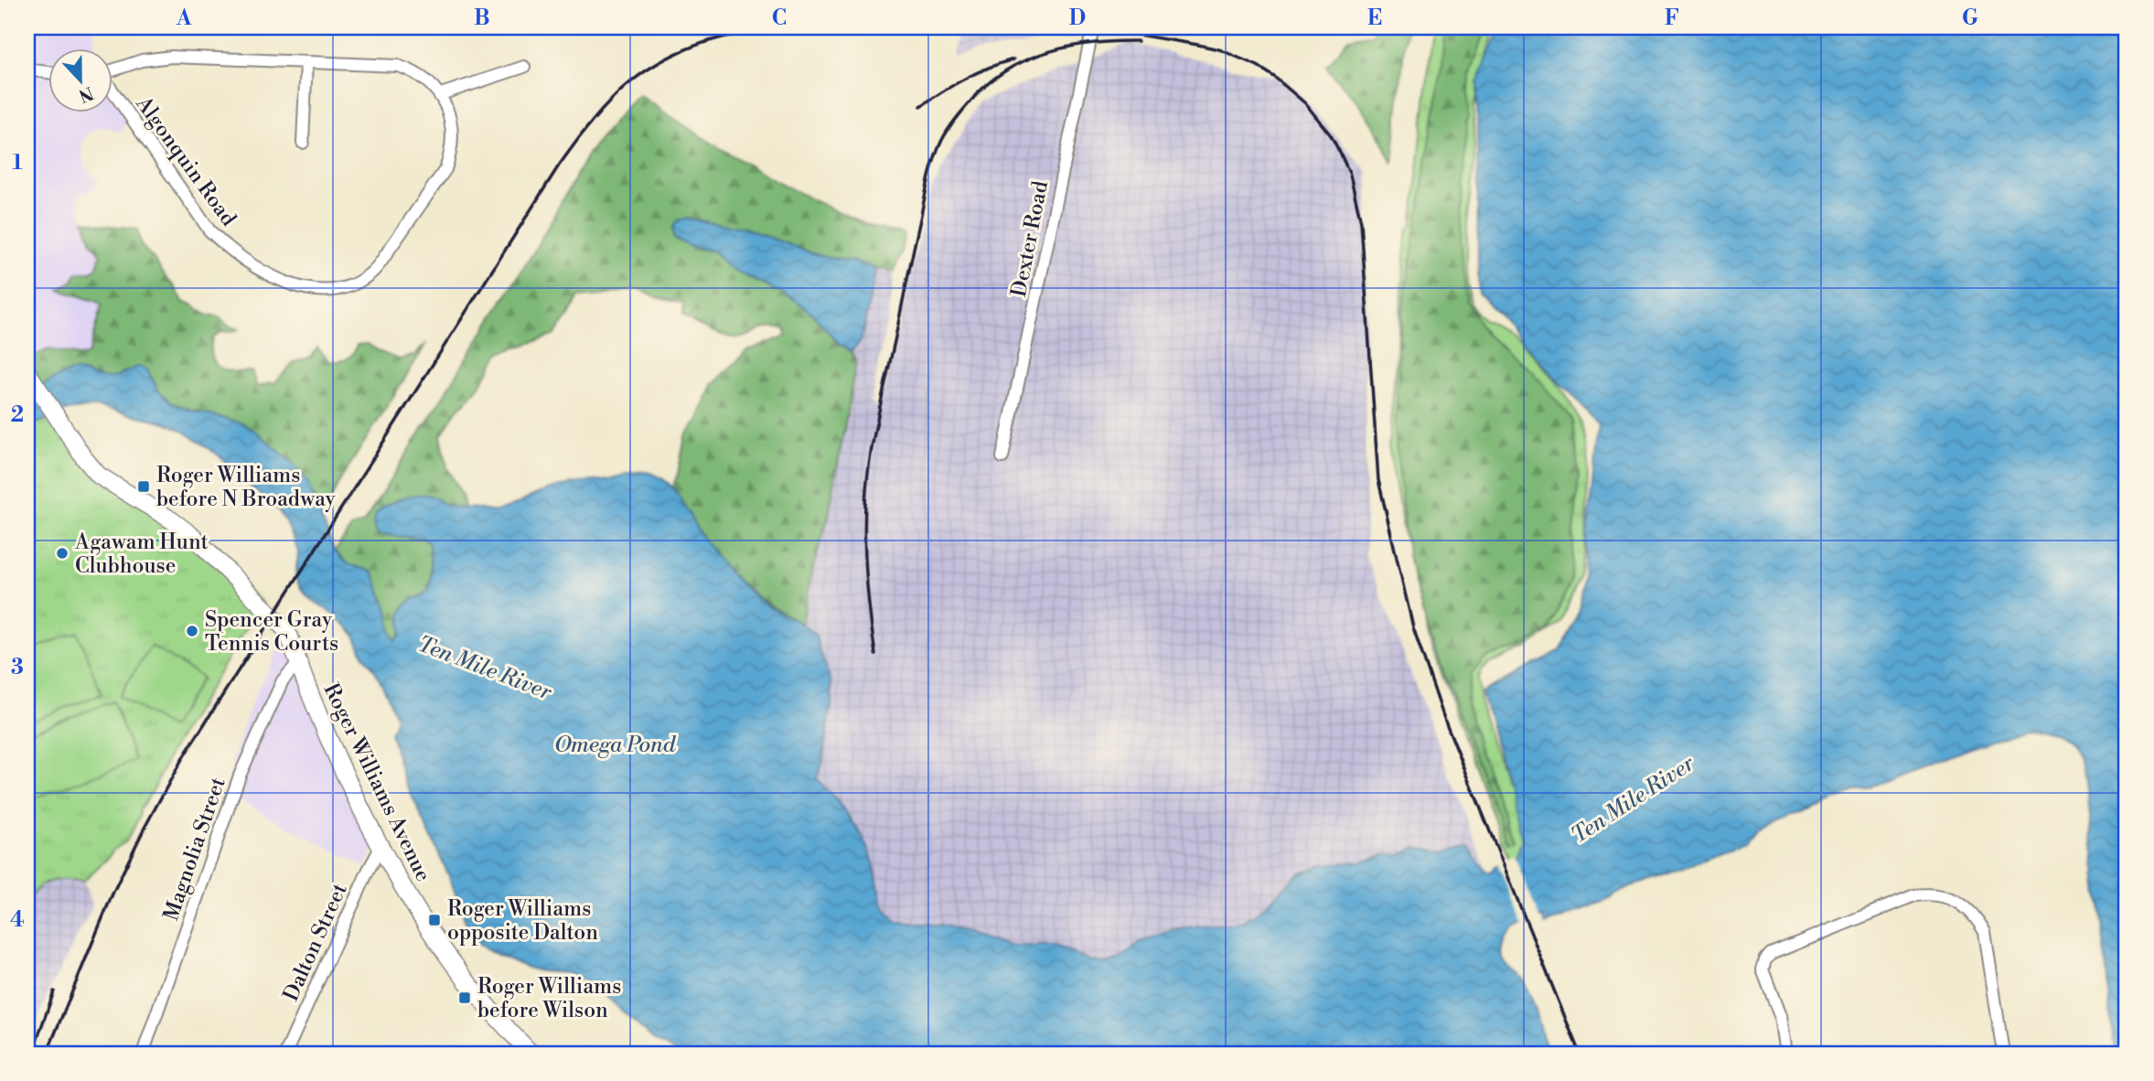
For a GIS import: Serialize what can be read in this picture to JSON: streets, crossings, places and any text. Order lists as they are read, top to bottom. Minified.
{"streets":{"main road":["Roger Williams Avenue"],"street":["Algonquin Road","Dexter Road","Magnolia Street","Dalton Street"]},"crossings":[["Roger Williams Avenue","Magnolia Street"],["Roger Williams Avenue","Dalton Street"]],"water":["Ten Mile River","Omega Pond"],"places":{"transit":["Roger Williams before N Broadway","Roger Williams opposite Dalton","Roger Williams before Wilson"],"other":["Agawam Hunt Clubhouse","Spencer Gray Tennis Courts"]},"north":"bottom","grid":{"columns":["A","B","C","D","E","F","G"],"rows":["1","2","3","4"]}}
